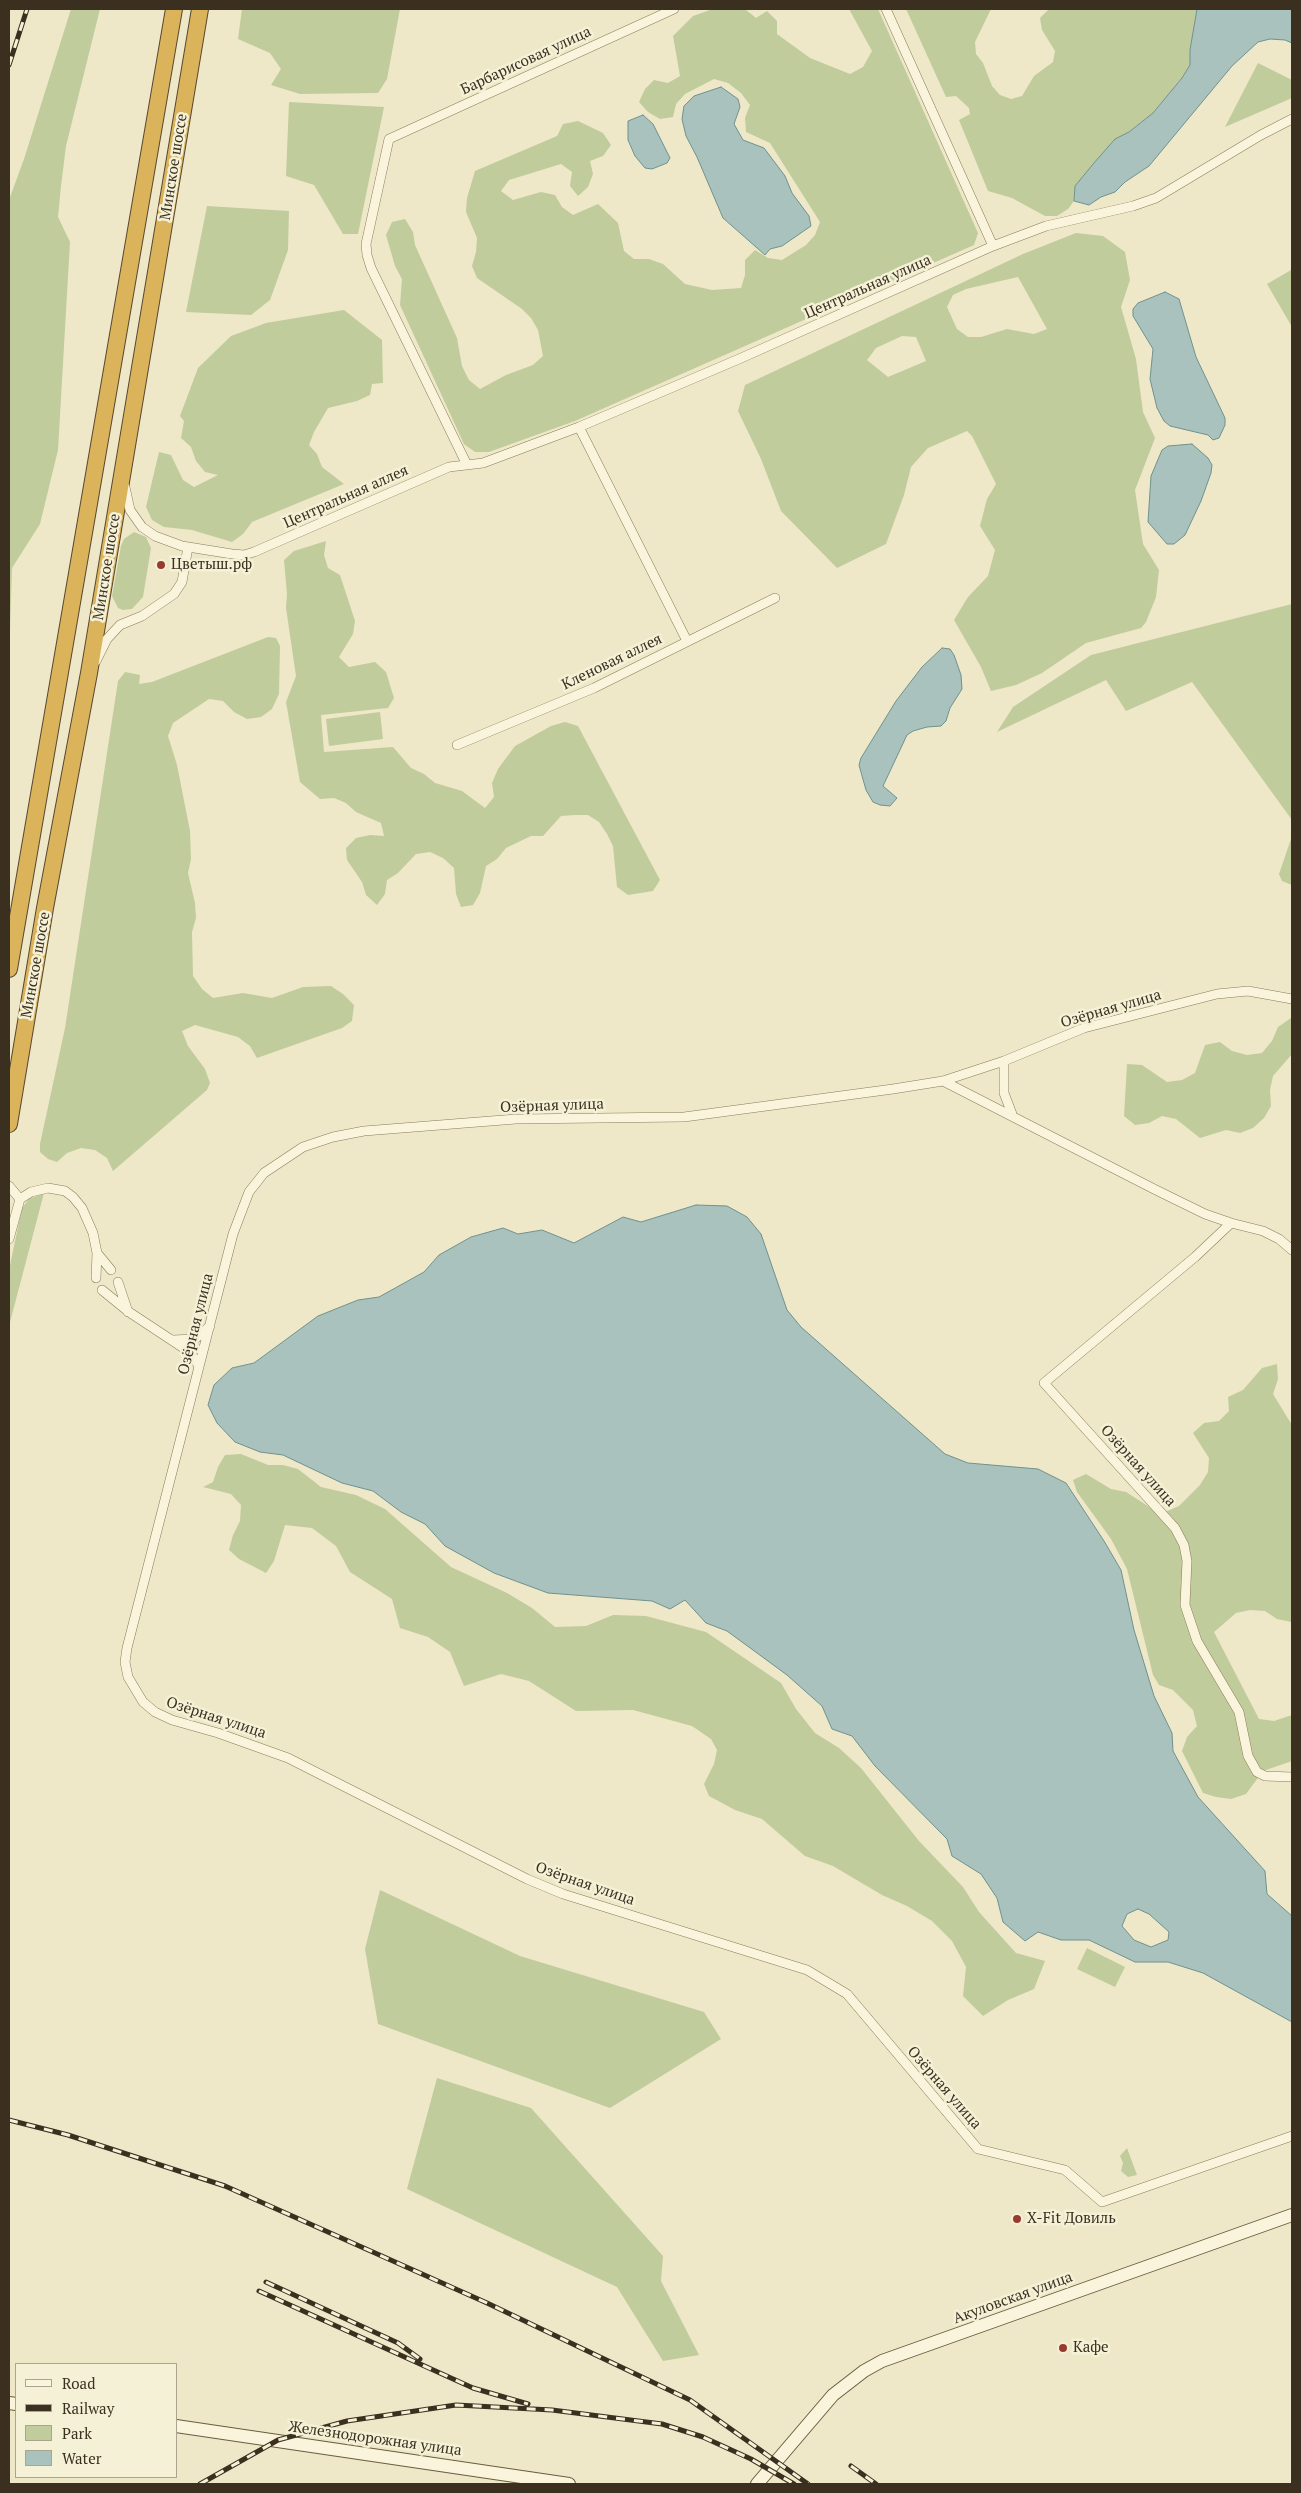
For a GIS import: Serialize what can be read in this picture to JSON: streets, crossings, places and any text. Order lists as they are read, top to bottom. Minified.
{"streets":{"highway":["Минское шоссе"],"street":["Барбарисовая улица","Центральная улица","Центральная аллея","Кленовая аллея","Озёрная улица","Акуловская улица","Железнодорожная улица"]},"crossings":[["Барбарисовая улица","Центральная улица"],["Минское шоссе","Центральная аллея"],["Центральная улица","Центральная аллея"]],"places":["Цветыш.рф","X-Fit Довиль","Кафе"],"legend":["Road","Railway","Park","Water"]}
